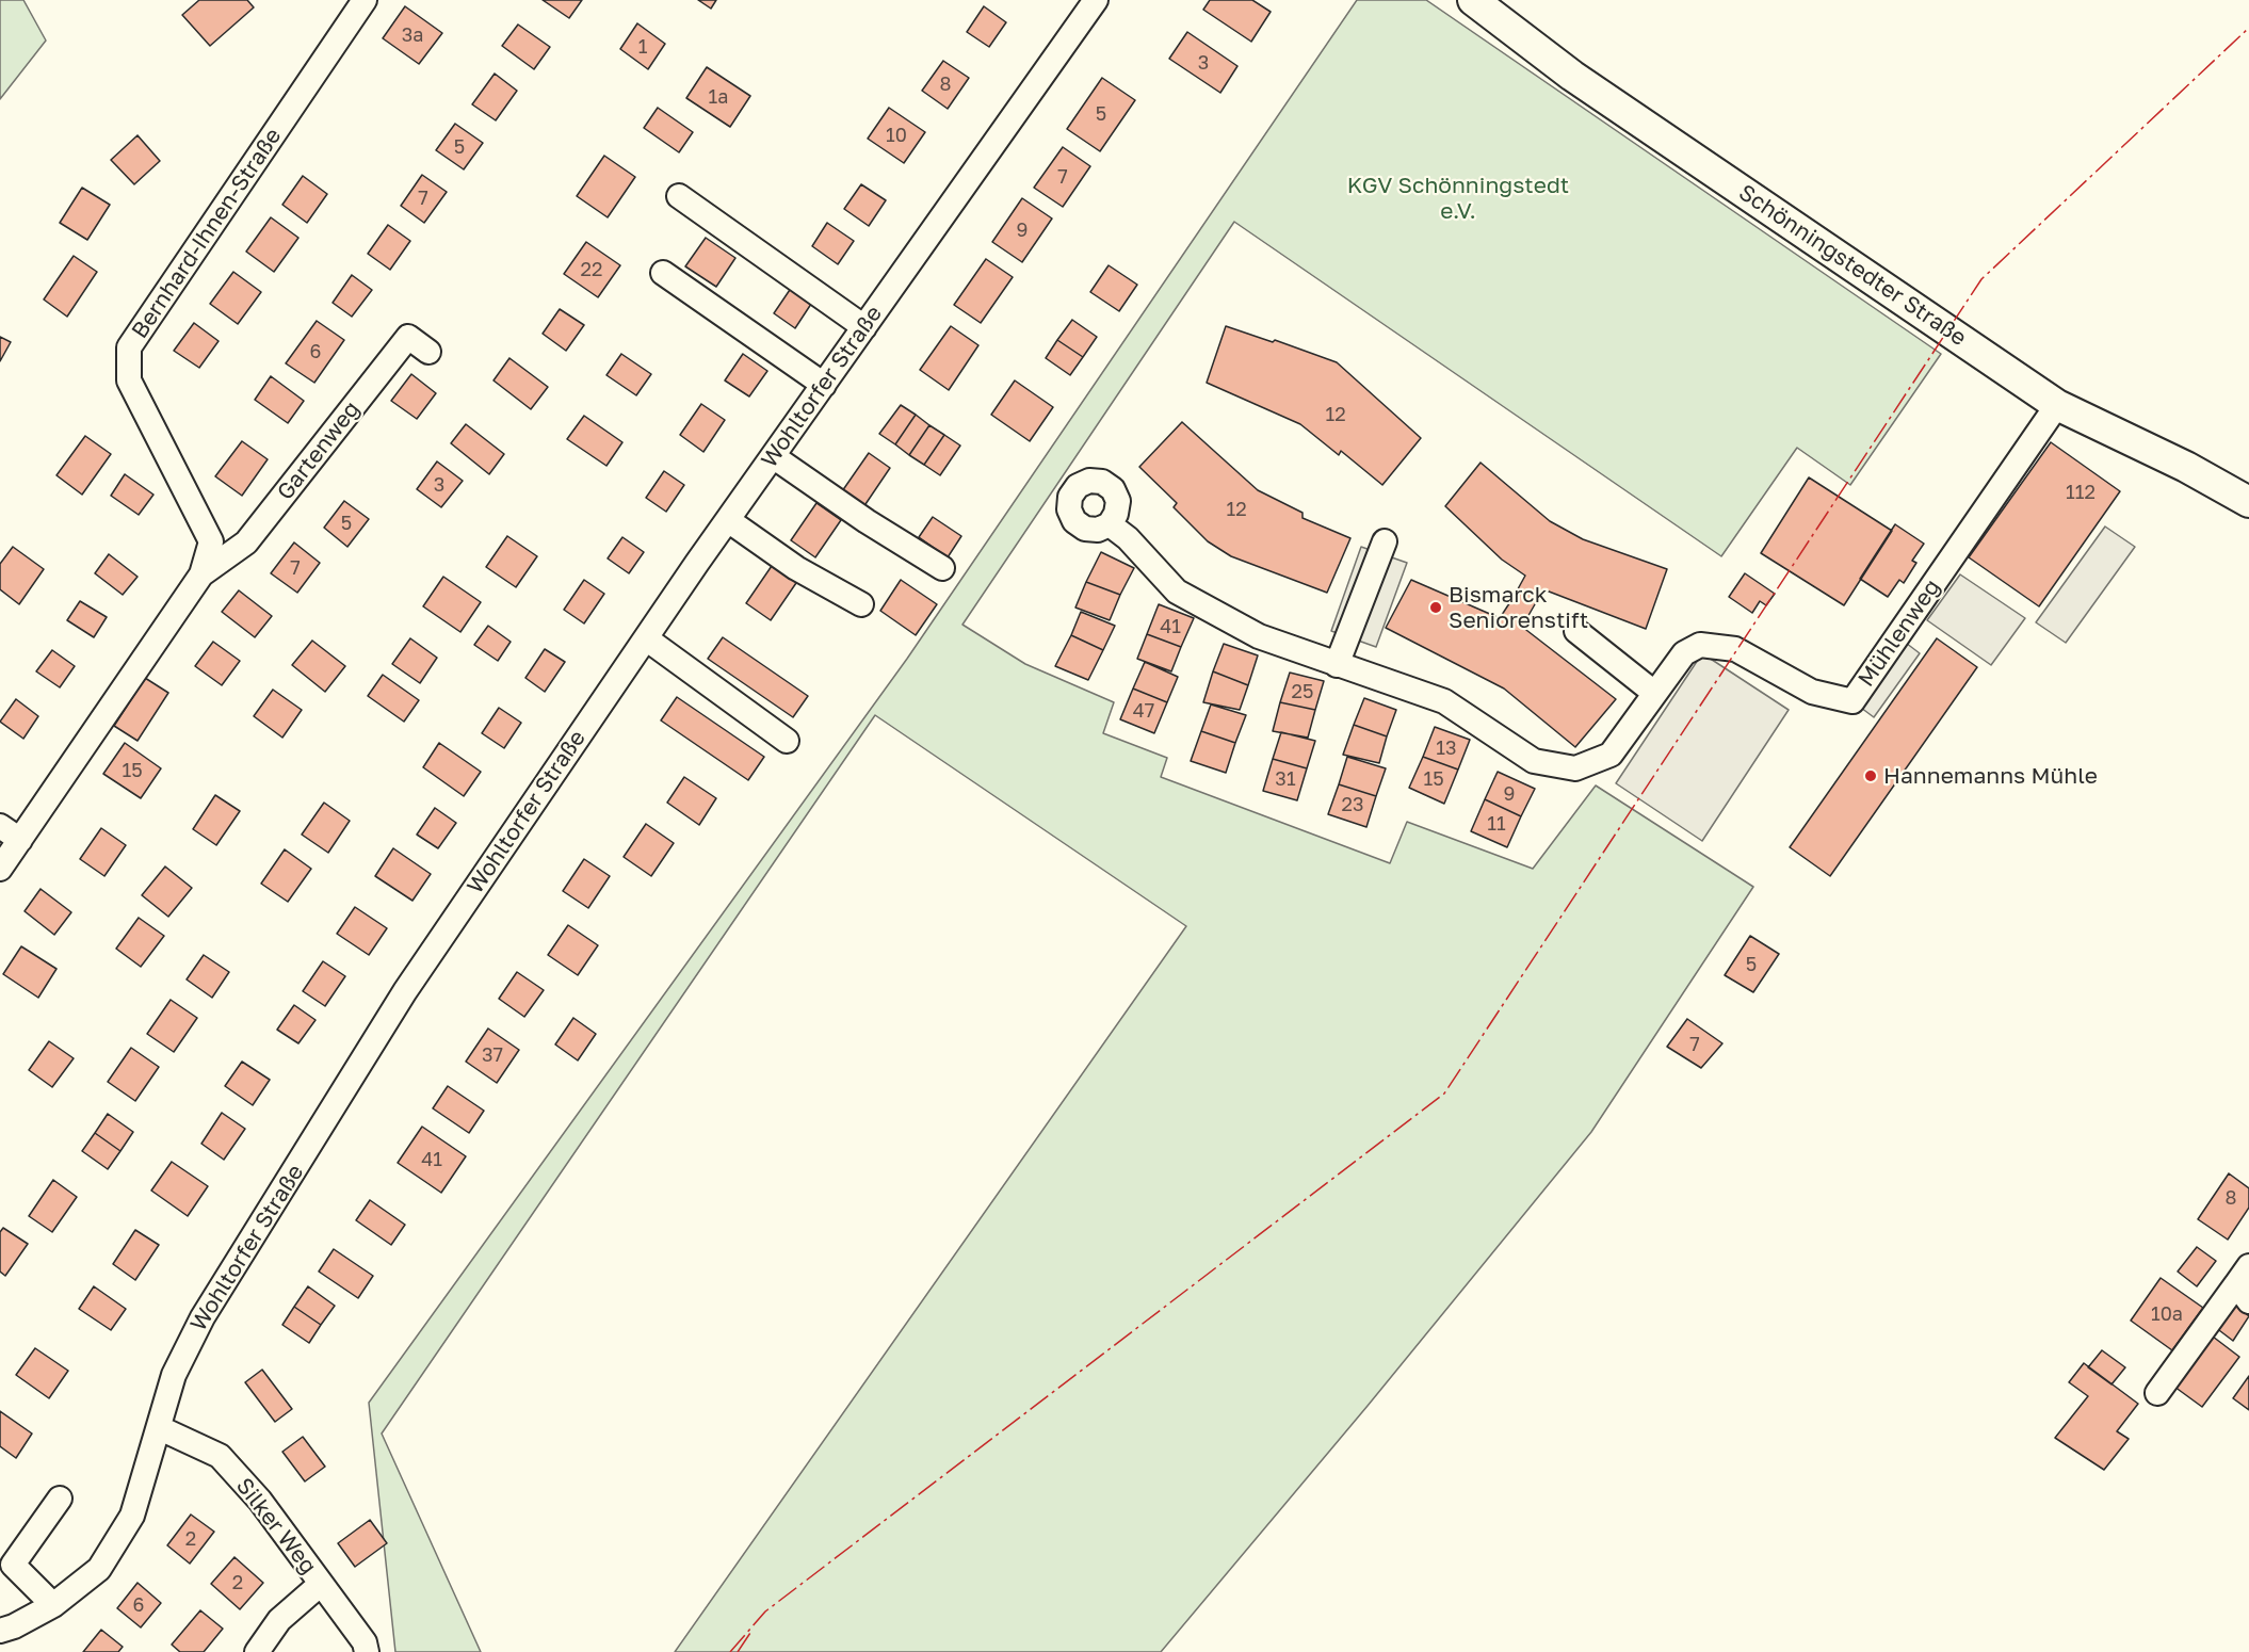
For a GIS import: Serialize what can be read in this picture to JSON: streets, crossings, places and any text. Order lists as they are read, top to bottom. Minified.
{"streets":{"main road":["Schönningstedter Straße"],"street":["Bernhard-Ihnen-Straße","Wohltorfer Straße","Gartenweg","Mühlenweg","Silker Weg"]},"crossings":[["Bernhard-Ihnen-Straße","Gartenweg"],["Schönningstedter Straße","Mühlenweg"],["Wohltorfer Straße","Silker Weg"]],"parks":["KGV Schönningstedt e.V."],"places":["Bismarck Seniorenstift","Hannemanns Mühle"],"house_numbers":["3a","1","3","8","1a","5","10","5","7","7","9","22","6","12","3","112","12","5","7","41","25","47","13","15","31","15","9","23","11","5","7","37","41","8","10a","2","2","6"]}
